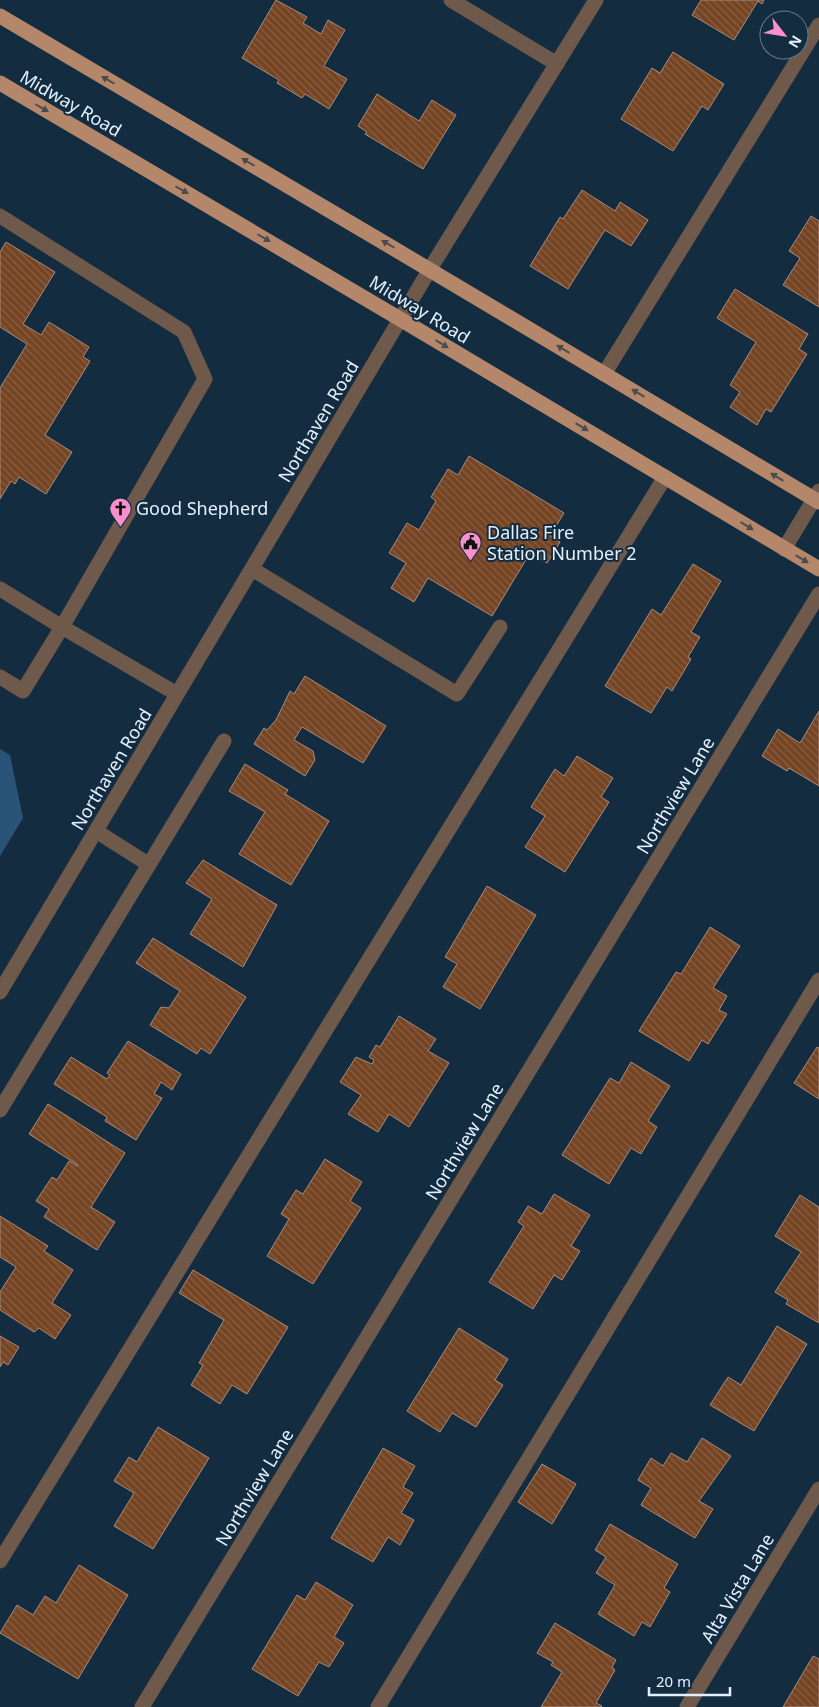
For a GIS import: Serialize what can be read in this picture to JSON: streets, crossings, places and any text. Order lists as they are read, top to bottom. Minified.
{"streets":{"main road":["Midway Road"],"street":["Northaven Road","Northview Lane","Alta Vista Lane"]},"crossings":[["Midway Road","Northaven Road"]],"places":{"church":["Good Shepherd"],"public building":["Dallas Fire Station Number 2"]},"scale_bar":"20 m","north":"bottom right"}
